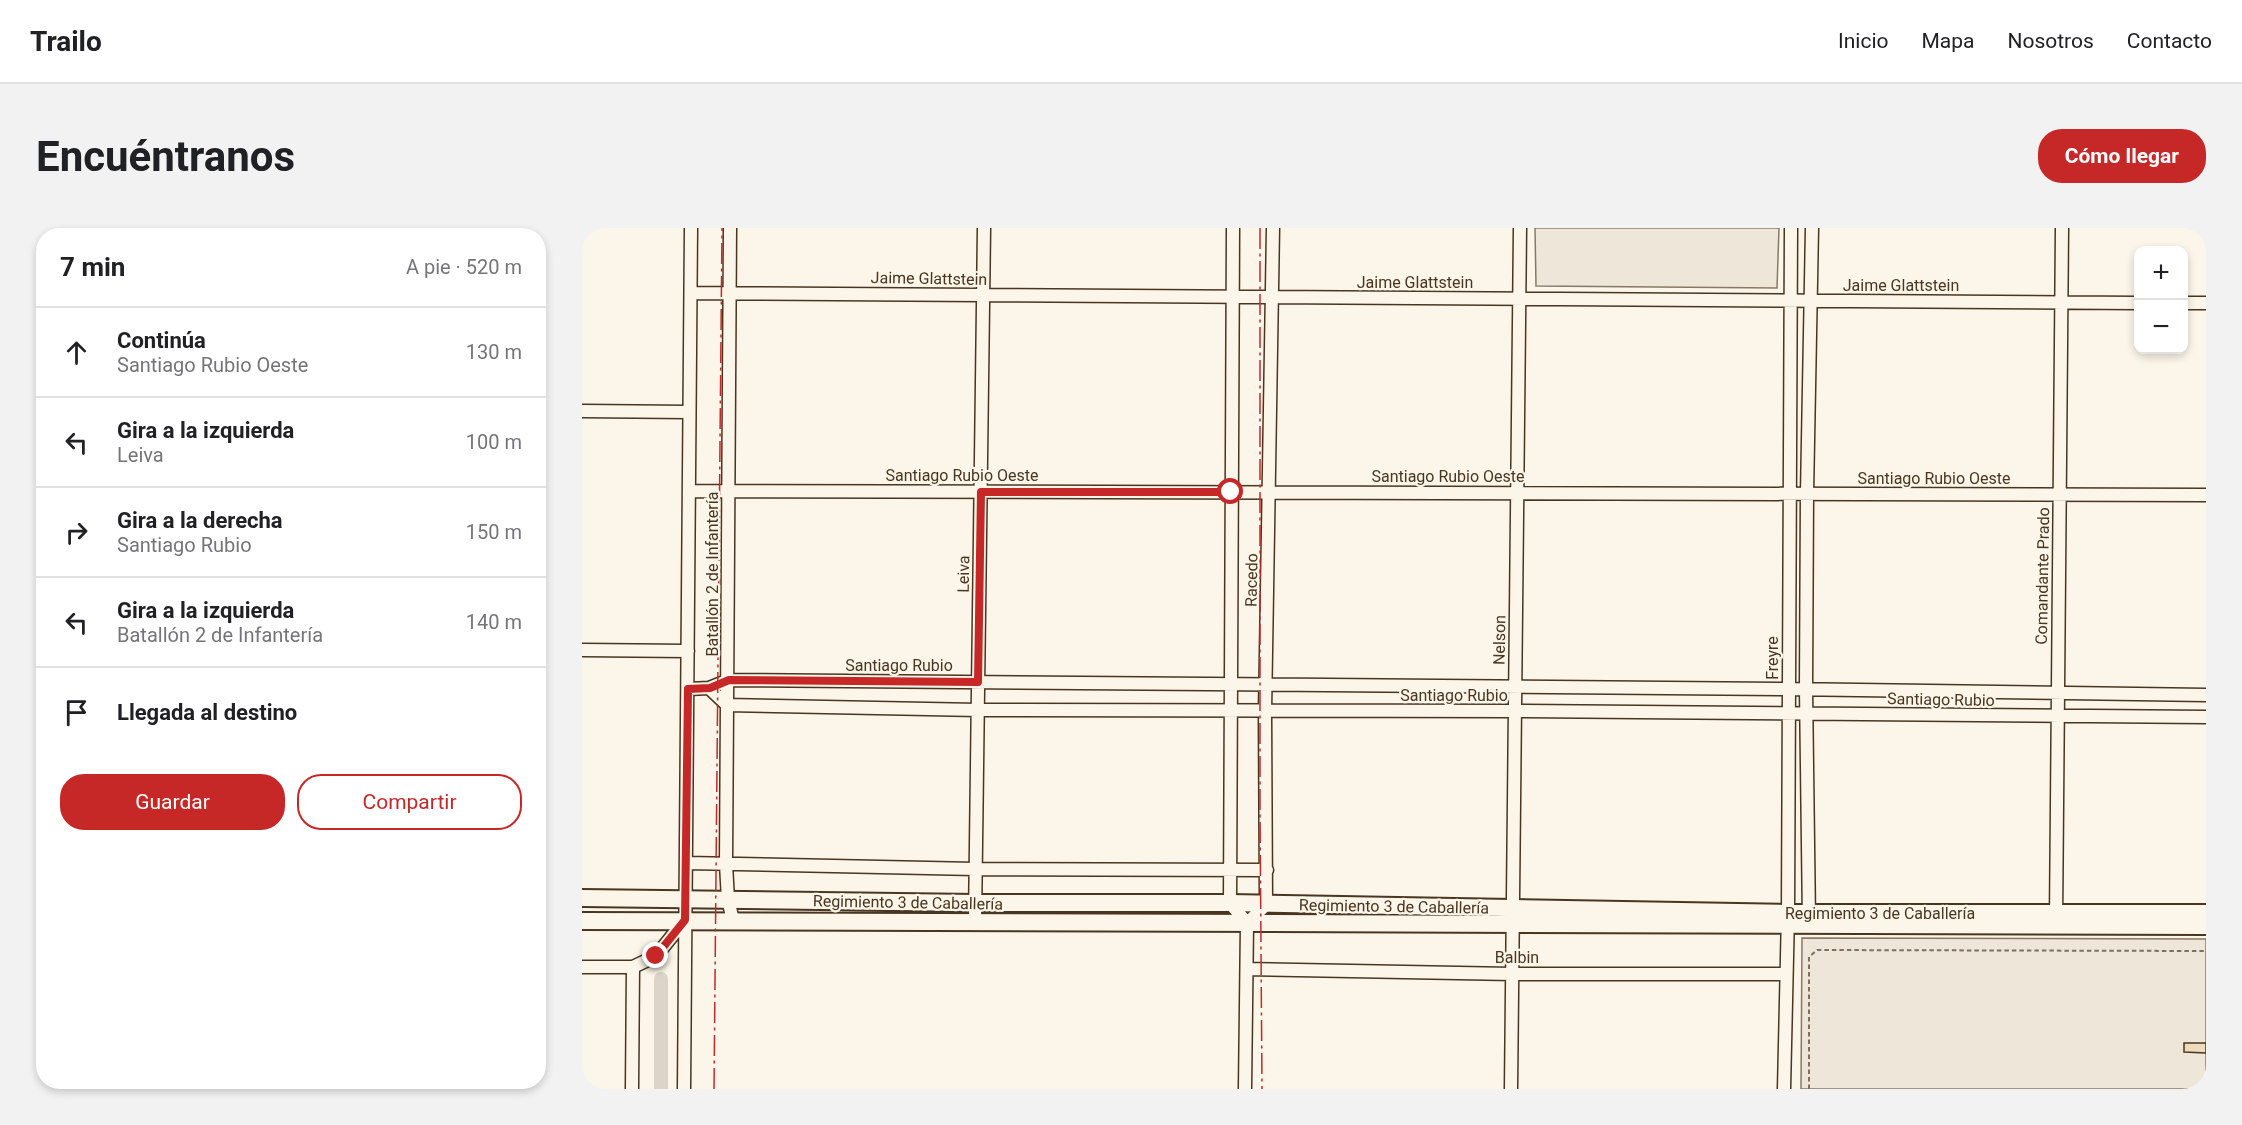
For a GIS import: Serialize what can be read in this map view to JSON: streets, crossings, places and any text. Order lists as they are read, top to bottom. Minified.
{"streets":{"street":["Jaime Glattstein","Santiago Rubio Oeste","Batallón 2 de Infantería","Leiva","Comandante Prado","Racedo","Nelson","Freyre","Santiago Rubio","Regimiento 3 de Caballería","Balbin"]},"crossings":[["Jaime Glattstein","Batallón 2 de Infantería"],["Jaime Glattstein","Leiva"],["Jaime Glattstein","Comandante Prado"],["Jaime Glattstein","Racedo"],["Jaime Glattstein","Nelson"],["Jaime Glattstein","Freyre"],["Santiago Rubio Oeste","Batallón 2 de Infantería"],["Santiago Rubio Oeste","Leiva"],["Santiago Rubio Oeste","Comandante Prado"],["Santiago Rubio Oeste","Racedo"],["Santiago Rubio Oeste","Nelson"],["Santiago Rubio Oeste","Freyre"],["Batallón 2 de Infantería","Santiago Rubio"],["Batallón 2 de Infantería","Regimiento 3 de Caballería"],["Leiva","Santiago Rubio"],["Leiva","Regimiento 3 de Caballería"],["Comandante Prado","Santiago Rubio"],["Comandante Prado","Regimiento 3 de Caballería"],["Racedo","Santiago Rubio"],["Racedo","Regimiento 3 de Caballería"],["Nelson","Santiago Rubio"],["Nelson","Regimiento 3 de Caballería"],["Nelson","Balbin"],["Freyre","Santiago Rubio"],["Freyre","Regimiento 3 de Caballería"],["Freyre","Balbin"]],"page":{"header":"Trailo","nav":["Inicio","Mapa","Nosotros","Contacto"],"buttons":["Cómo llegar",["Guardar","Compartir"]],"title":"Encuéntranos","heading":["7 min","A pie · 520 m"],"map_buttons":["+","−"],"list":[["Continúa","Santiago Rubio Oeste","130 m"],["Gira a la izquierda","Leiva","100 m"],["Gira a la derecha","Santiago Rubio","150 m"],["Gira a la izquierda","Batallón 2 de Infantería","140 m"],"Llegada al destino"]}}
